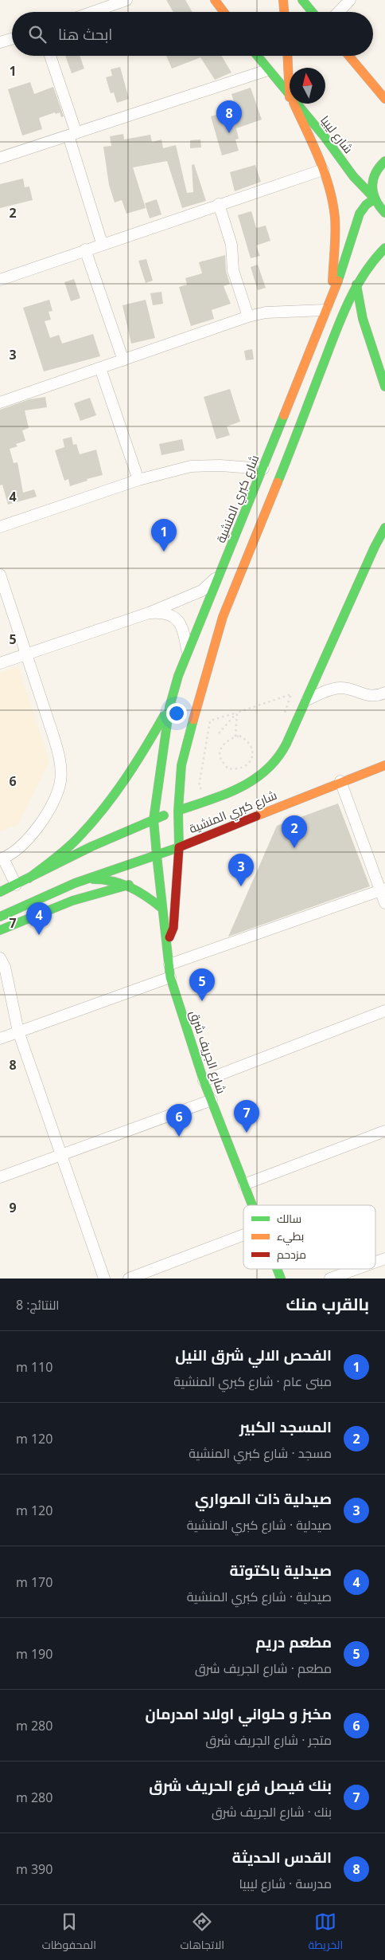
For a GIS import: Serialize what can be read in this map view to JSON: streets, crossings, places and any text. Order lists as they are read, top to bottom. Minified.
{"streets":{"main road":["شارع ليبيا","شارع كبري المنشية","شارع الجريف شرق"]},"crossings":[["شارع ليبيا","شارع كبري المنشية"],["شارع كبري المنشية","شارع الجريف شرق"]],"legend":["سالك","بطيء","مزدحم"],"north":"top","page":{"search":"ابحث هنا","pins":["8","1","2","3","4","5","7","6"],"heading":["بالقرب منك","النتائج: 8"],"list":[{"mark":"1","name":"الفحص الالي شرق النيل","note":"مبنى عام · شارع كبري المنشية","value":"110 m"},{"mark":"2","name":"المسجد الكبير","note":"مسجد · شارع كبري المنشية","value":"120 m"},{"mark":"3","name":"صيدلية ذات الصواري","note":"صيدلية · شارع كبري المنشية","value":"120 m"},{"mark":"4","name":"صيدلية باكتوتة","note":"صيدلية · شارع كبري المنشية","value":"170 m"},{"mark":"5","name":"مطعم دريم","note":"مطعم · شارع الجريف شرق","value":"190 m"},{"mark":"6","name":"مخبز و حلواني اولاد امدرمان","note":"متجر · شارع الجريف شرق","value":"280 m"},{"mark":"7","name":"بنك فيصل فرع الحريف شرق","note":"بنك · شارع الجريف شرق","value":"280 m"},{"mark":"8","name":"القدس الحديثة","note":"مدرسة · شارع ليبيا","value":"390 m"}],"nav":["الخريطة","الاتجاهات","المحفوظات"]},"grid":{"rows":["1","2","3","4","5","6","7","8","9"]}}
